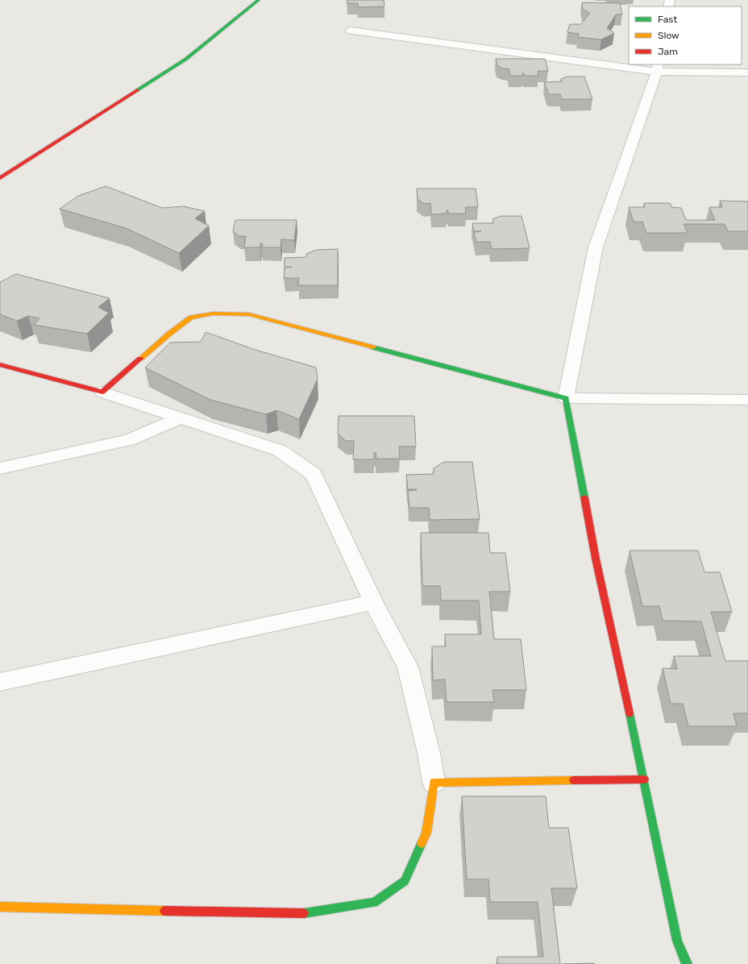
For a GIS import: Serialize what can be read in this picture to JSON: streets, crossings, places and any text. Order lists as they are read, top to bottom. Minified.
{"legend":["Fast","Slow","Jam"]}
